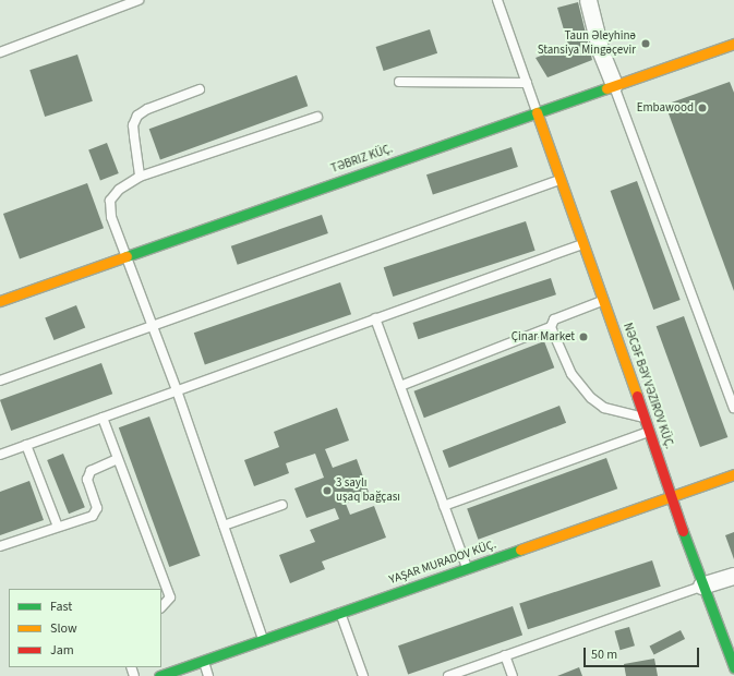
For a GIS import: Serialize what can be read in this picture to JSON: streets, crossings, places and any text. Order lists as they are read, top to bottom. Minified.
{"streets":{"street":["TƏBRIZ KÜÇ.","NƏCƏF BƏY VƏZIROV KÜÇ.","YAŞAR MURADOV KÜÇ."]},"crossings":[["TƏBRIZ KÜÇ.","NƏCƏF BƏY VƏZIROV KÜÇ."],["NƏCƏF BƏY VƏZIROV KÜÇ.","YAŞAR MURADOV KÜÇ."]],"places":["Taun Əleyhinə Stansiya Mingəçevir","Embawood","Çinar Market","3 saylı uşaq bağçası"],"legend":["Fast","Slow","Jam"],"scale_bar":"50 m"}
